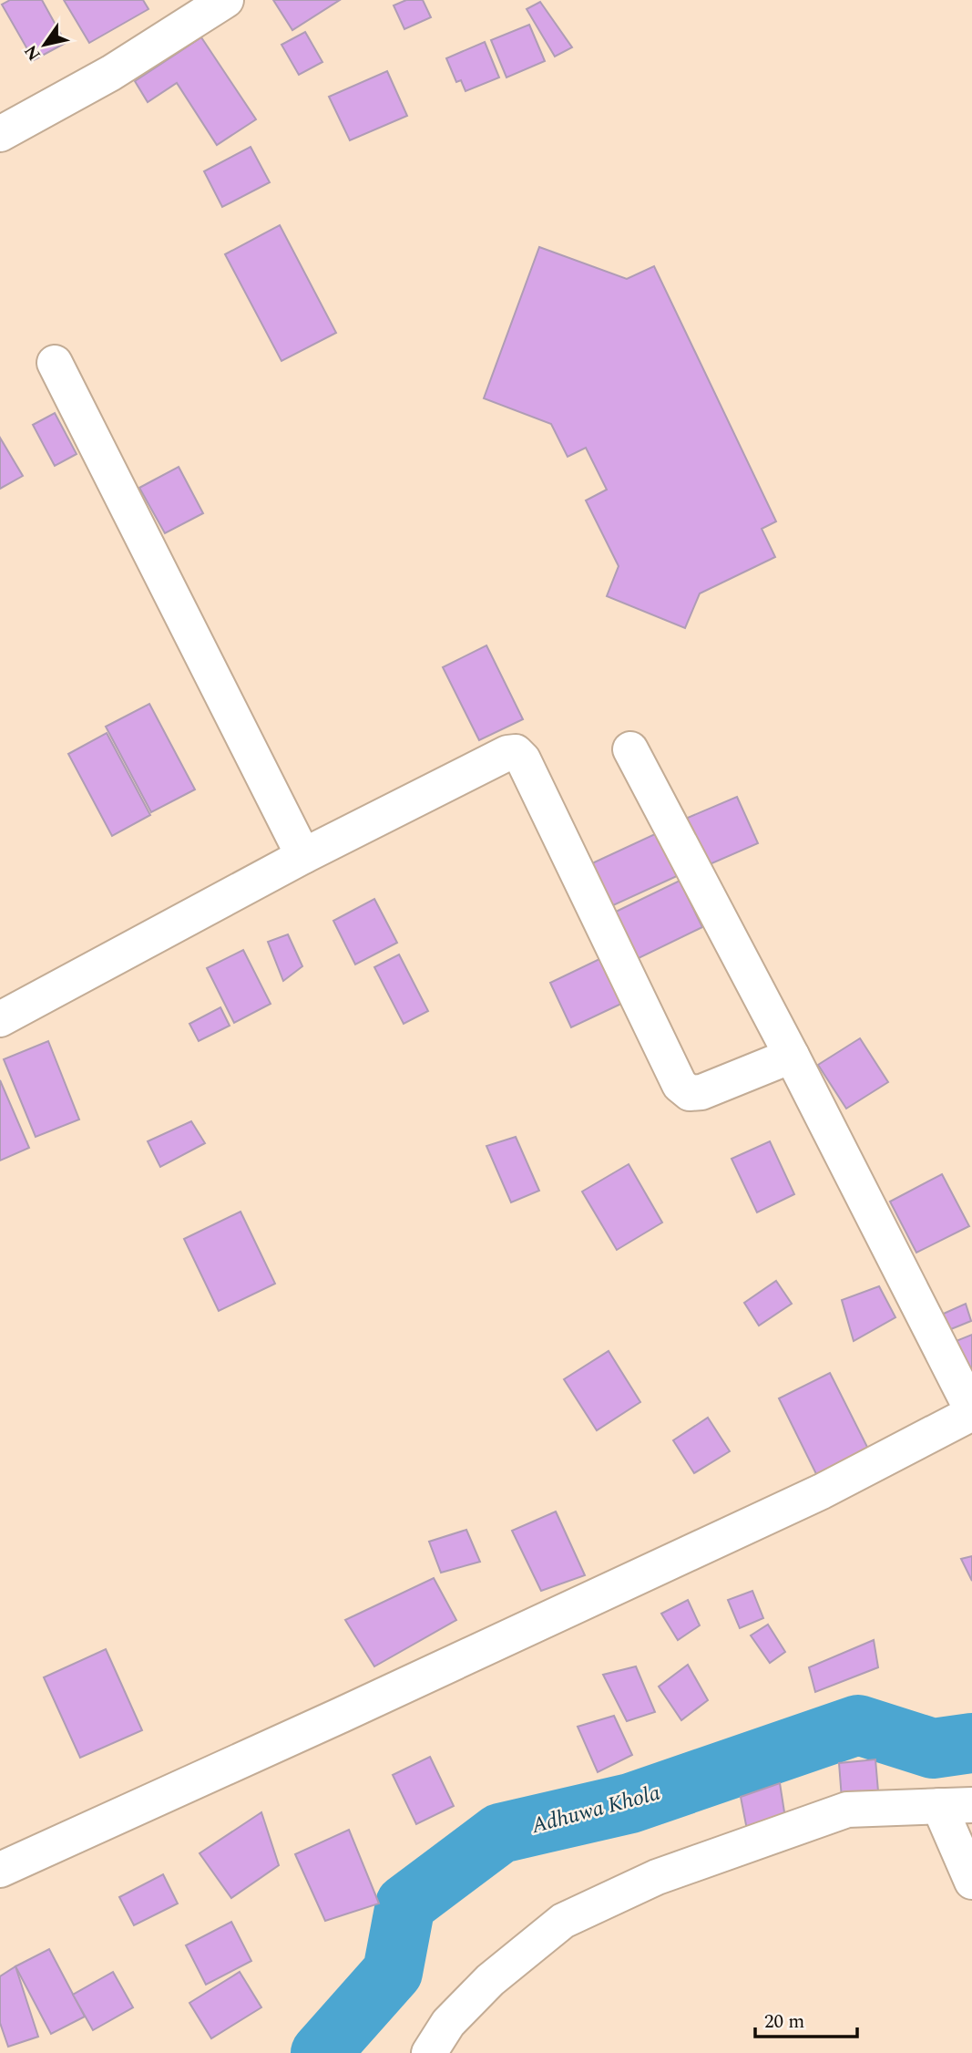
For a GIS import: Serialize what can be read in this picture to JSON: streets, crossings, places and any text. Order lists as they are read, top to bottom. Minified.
{"water":["Adhuwa Khola"],"scale_bar":"20 m","north":"bottom left"}
